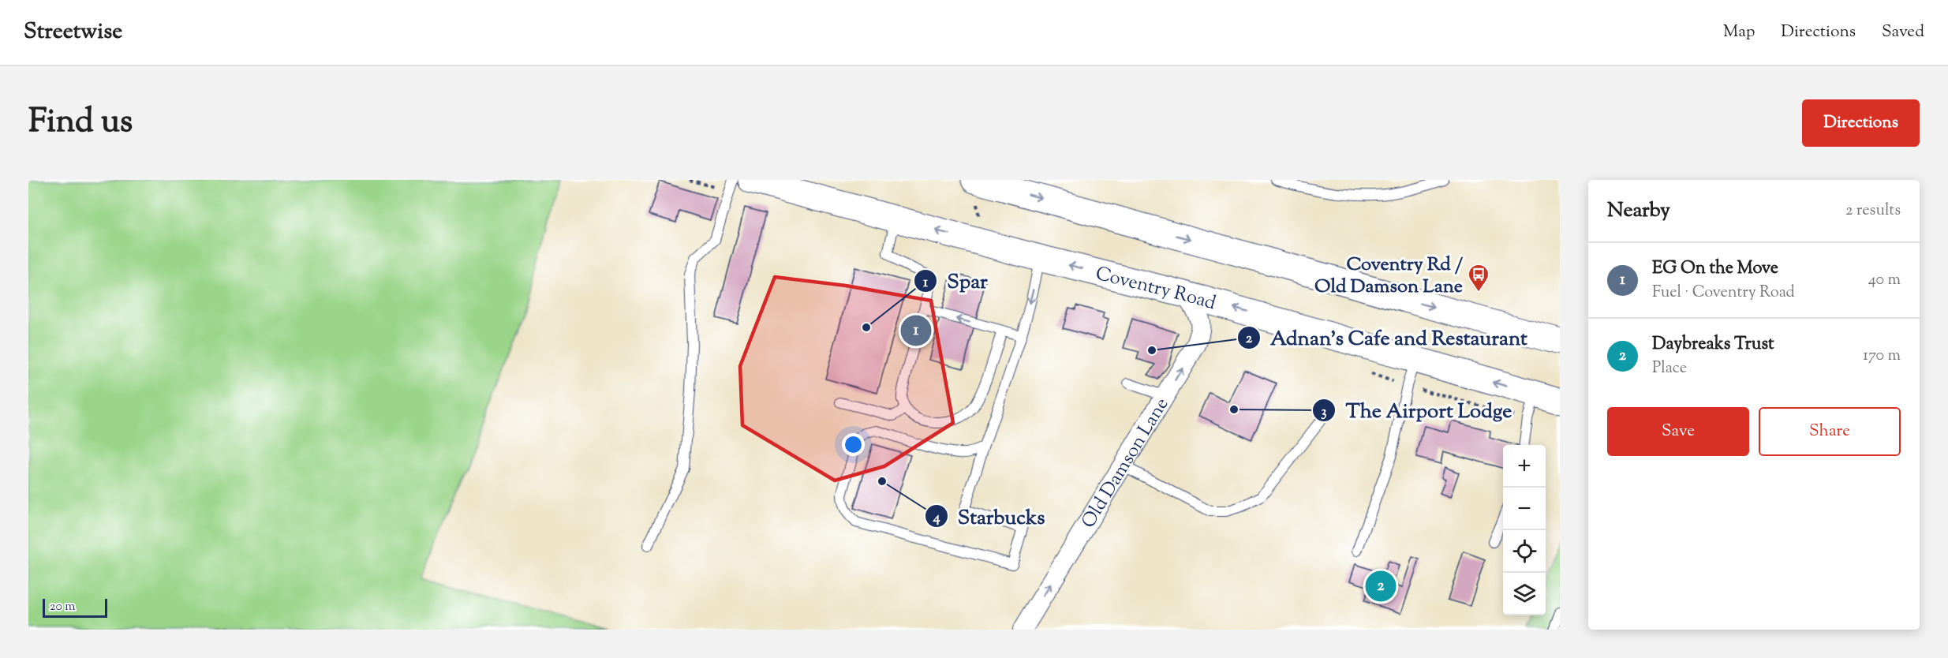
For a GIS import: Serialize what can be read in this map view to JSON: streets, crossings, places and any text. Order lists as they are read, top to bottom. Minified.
{"streets":{"highway":["Coventry Road"],"street":["Old Damson Lane"]},"crossings":[["Coventry Road","Old Damson Lane"]],"one_way":["Old Damson Lane"],"places":{"bus stop":["Coventry Rd / Old Damson Lane"],"other":["Spar","Adnan's Cafe and Restaurant","The Airport Lodge","Starbucks"]},"scale_bar":"20 m","page":{"header":"Streetwise","nav":["Map","Directions","Saved"],"title":"Find us","buttons":["Directions",["Save","Share"]],"heading":["Nearby","2 results"],"list":[{"mark":"1","name":"EG On the Move","note":"Fuel · Coventry Road","value":"40 m"},{"mark":"2","name":"Daybreaks Trust","note":"Place","value":"170 m"}],"pins":["1","2"],"map_buttons":["+","−"],"scale":"20 m"}}
